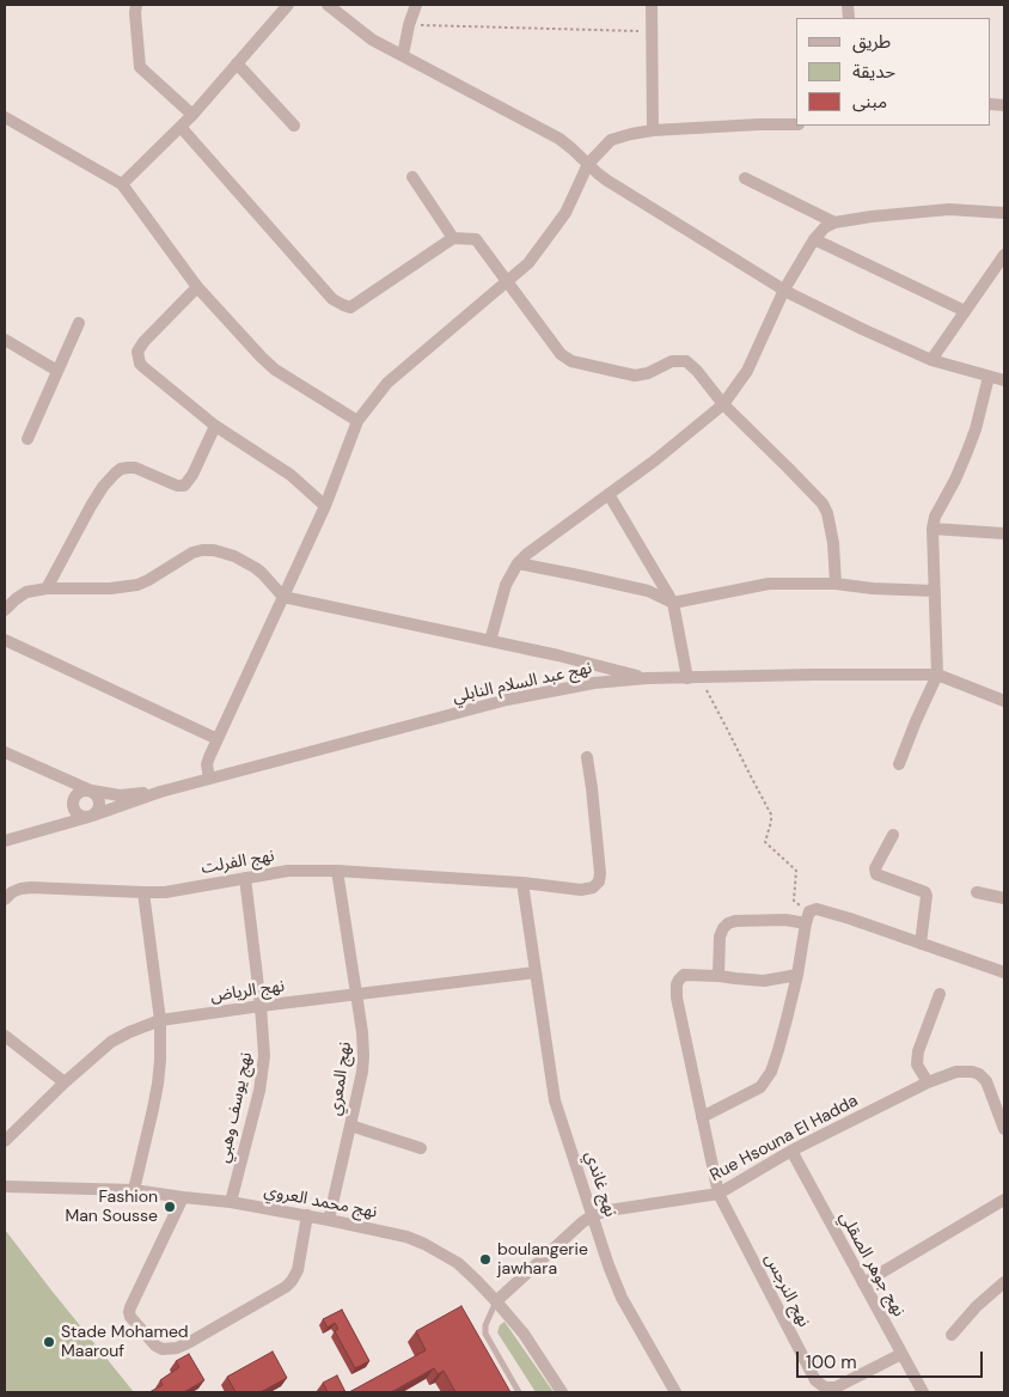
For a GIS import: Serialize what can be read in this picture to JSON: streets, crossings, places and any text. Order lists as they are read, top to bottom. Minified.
{"streets":{"street":["نهج عبد السلام النابلي","نهج الفرلت","نهج الرياض","نهج المعري","نهج يوسف وهبي","Rue Hsouna El Hadda","نهج غاندي","نهج محمد العروي","نهج جوهر الصقلي","نهج النرجس"]},"crossings":[["نهج الفرلت","نهج المعري"],["نهج الفرلت","نهج يوسف وهبي"],["نهج الفرلت","نهج غاندي"],["نهج الرياض","نهج المعري"],["نهج الرياض","نهج يوسف وهبي"],["نهج الرياض","نهج غاندي"],["نهج المعري","نهج محمد العروي"],["نهج يوسف وهبي","نهج محمد العروي"],["Rue Hsouna El Hadda","نهج غاندي"],["Rue Hsouna El Hadda","نهج محمد العروي"],["Rue Hsouna El Hadda","نهج جوهر الصقلي"],["Rue Hsouna El Hadda","نهج النرجس"],["نهج جوهر الصقلي","نهج النرجس"]],"places":["Fashion Man Sousse","boulangerie jawhara","Stade Mohamed Maarouf"],"legend":["طريق","حديقة","مبنى"],"scale_bar":"100 m"}
